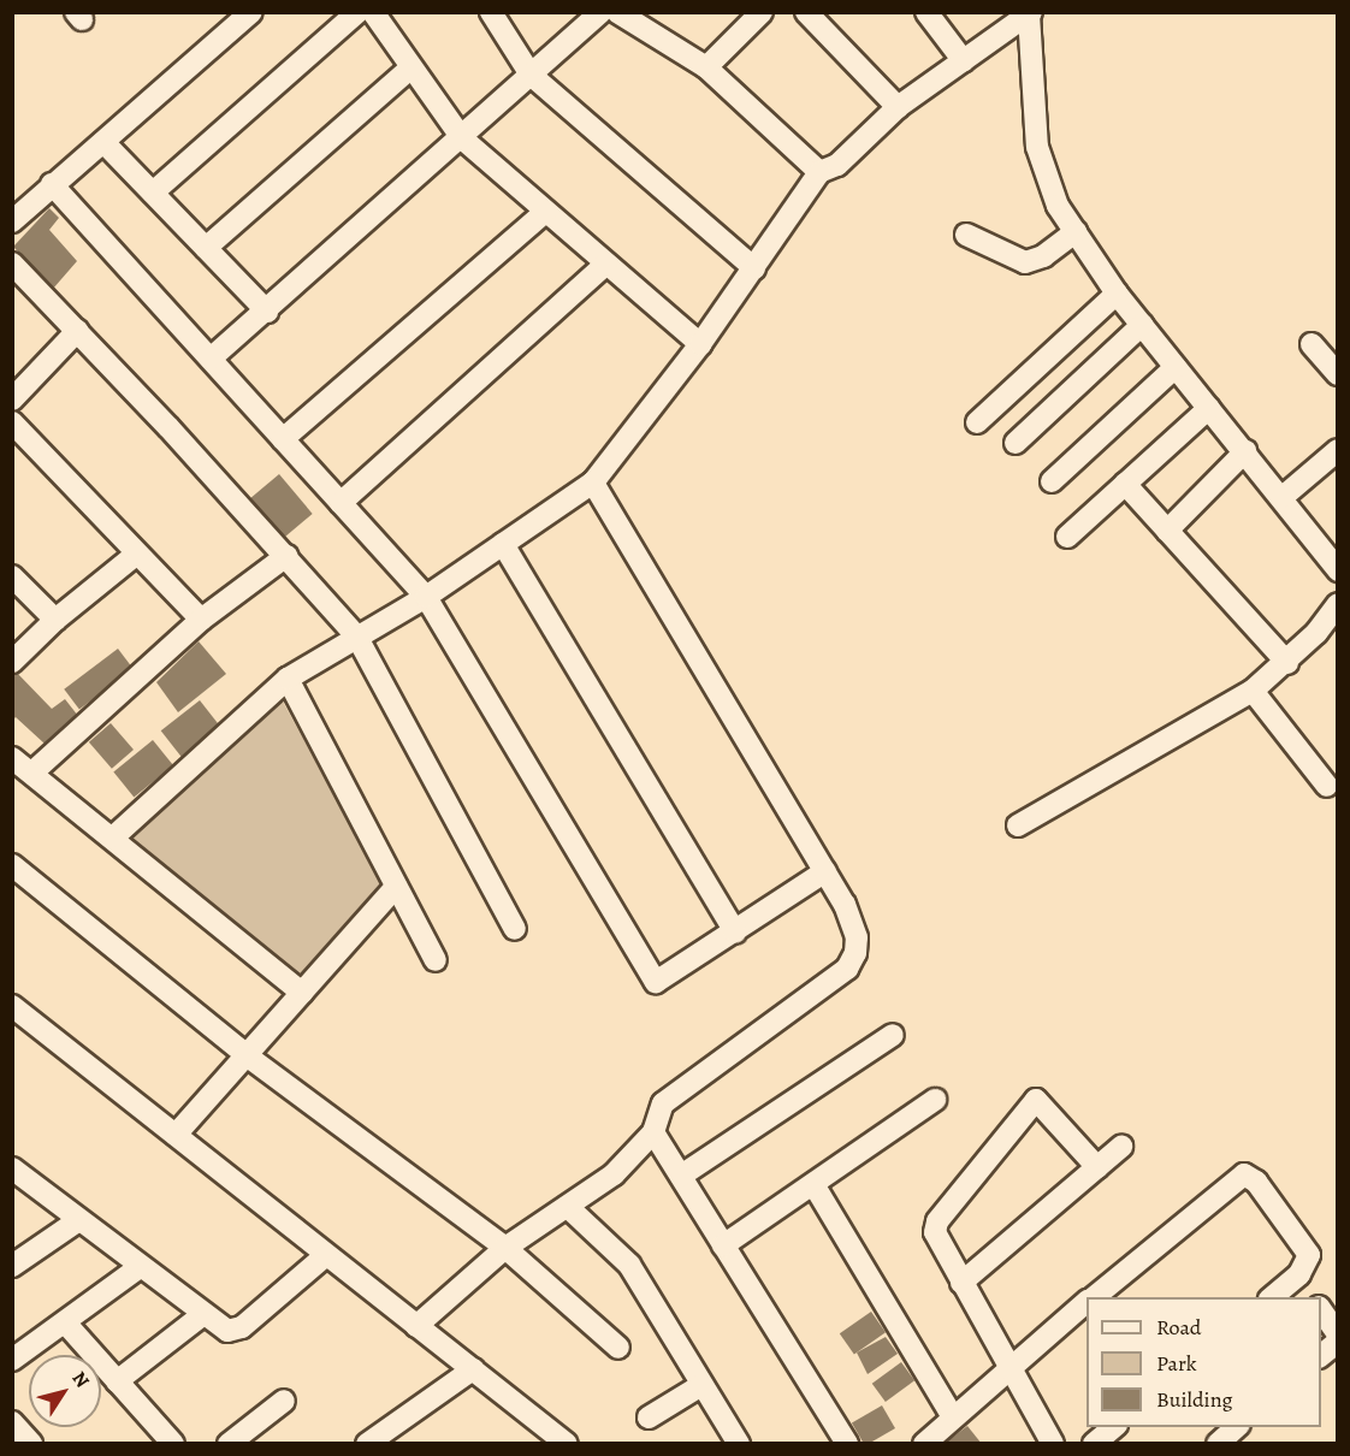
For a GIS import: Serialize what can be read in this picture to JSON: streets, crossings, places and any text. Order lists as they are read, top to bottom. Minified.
{"legend":["Road","Park","Building"],"north":"top right"}
